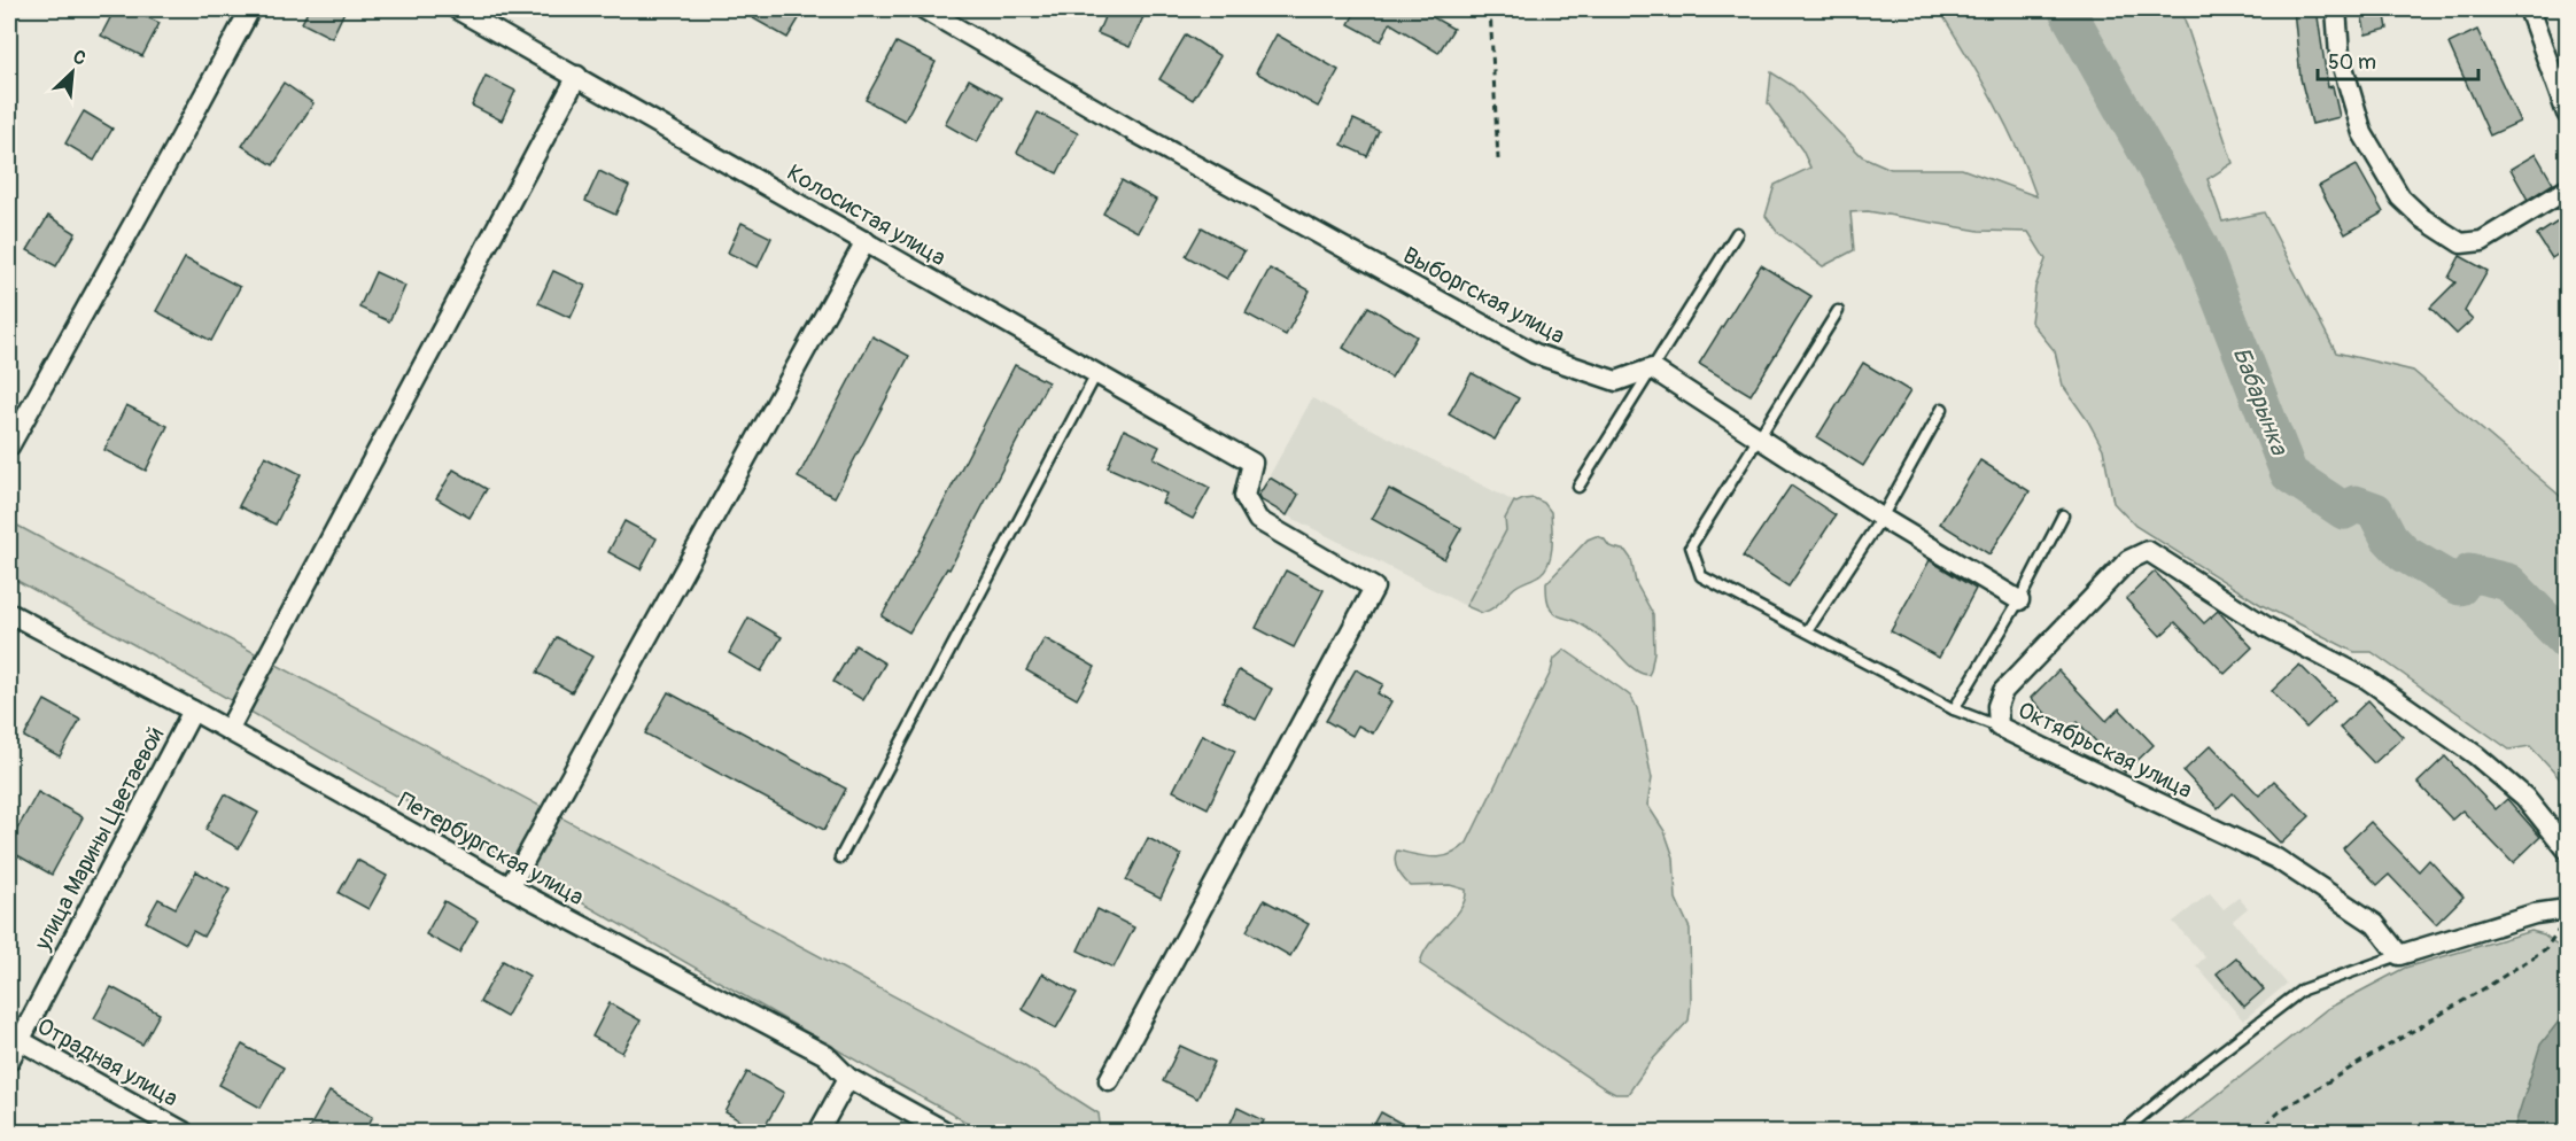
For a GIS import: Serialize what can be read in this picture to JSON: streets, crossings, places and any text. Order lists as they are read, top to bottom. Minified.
{"streets":{"street":["Колосистая улица","Выборгская улица","Октябрьская улица","улица Марины Цветаевой","Петербургская улица","Отрадная улица"]},"crossings":[["улица Марины Цветаевой","Петербургская улица"],["улица Марины Цветаевой","Отрадная улица"]],"water":["Бабарынка"],"scale_bar":"50 m","north":"top right"}
